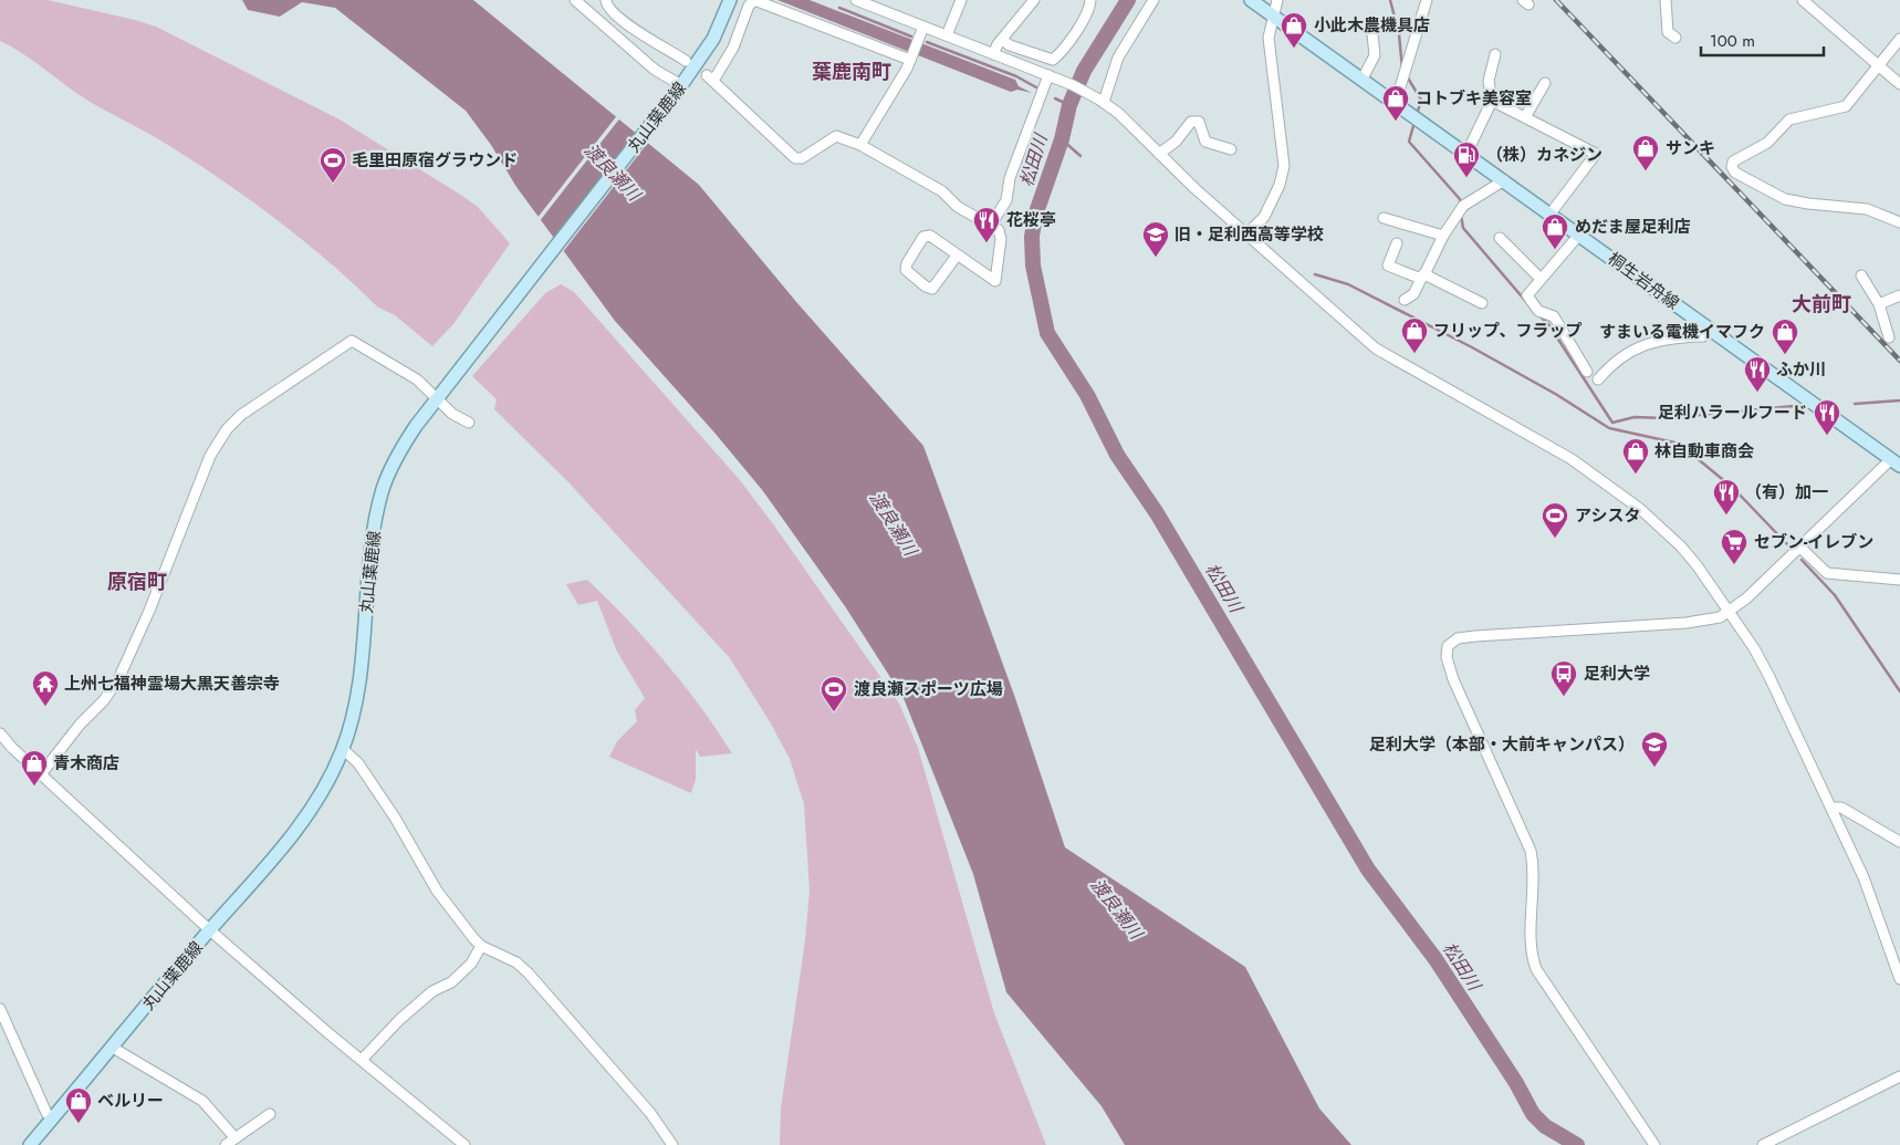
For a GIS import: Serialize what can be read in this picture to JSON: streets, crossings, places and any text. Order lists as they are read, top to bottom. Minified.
{"streets":{"main road":["丸山葉鹿線","桐生岩舟線"]},"districts":["葉鹿南町","大前町","原宿町"],"water":["松田川","渡良瀬川"],"places":{"shop":["小此木農機具店","コトブキ美容室","サンキ","めだま屋足利店","フリップ、フラップ","すまいる電機イマフク","林自動車商会","青木商店","ベルリー"],"fuel station":["（株）カネジン"],"sports":["毛里田原宿グラウンド","アシスタ","渡良瀬スポーツ広場"],"restaurant":["花桜亭","ふか川","足利ハラールフード","（有）加一"],"school or university":["旧・足利西高等学校","足利大学（本部・大前キャンパス）"],"supermarket":["セブン-イレブン"],"bus stop":["足利大学"],"temple":["上州七福神霊場大黒天善宗寺"]},"scale_bar":"100 m"}
